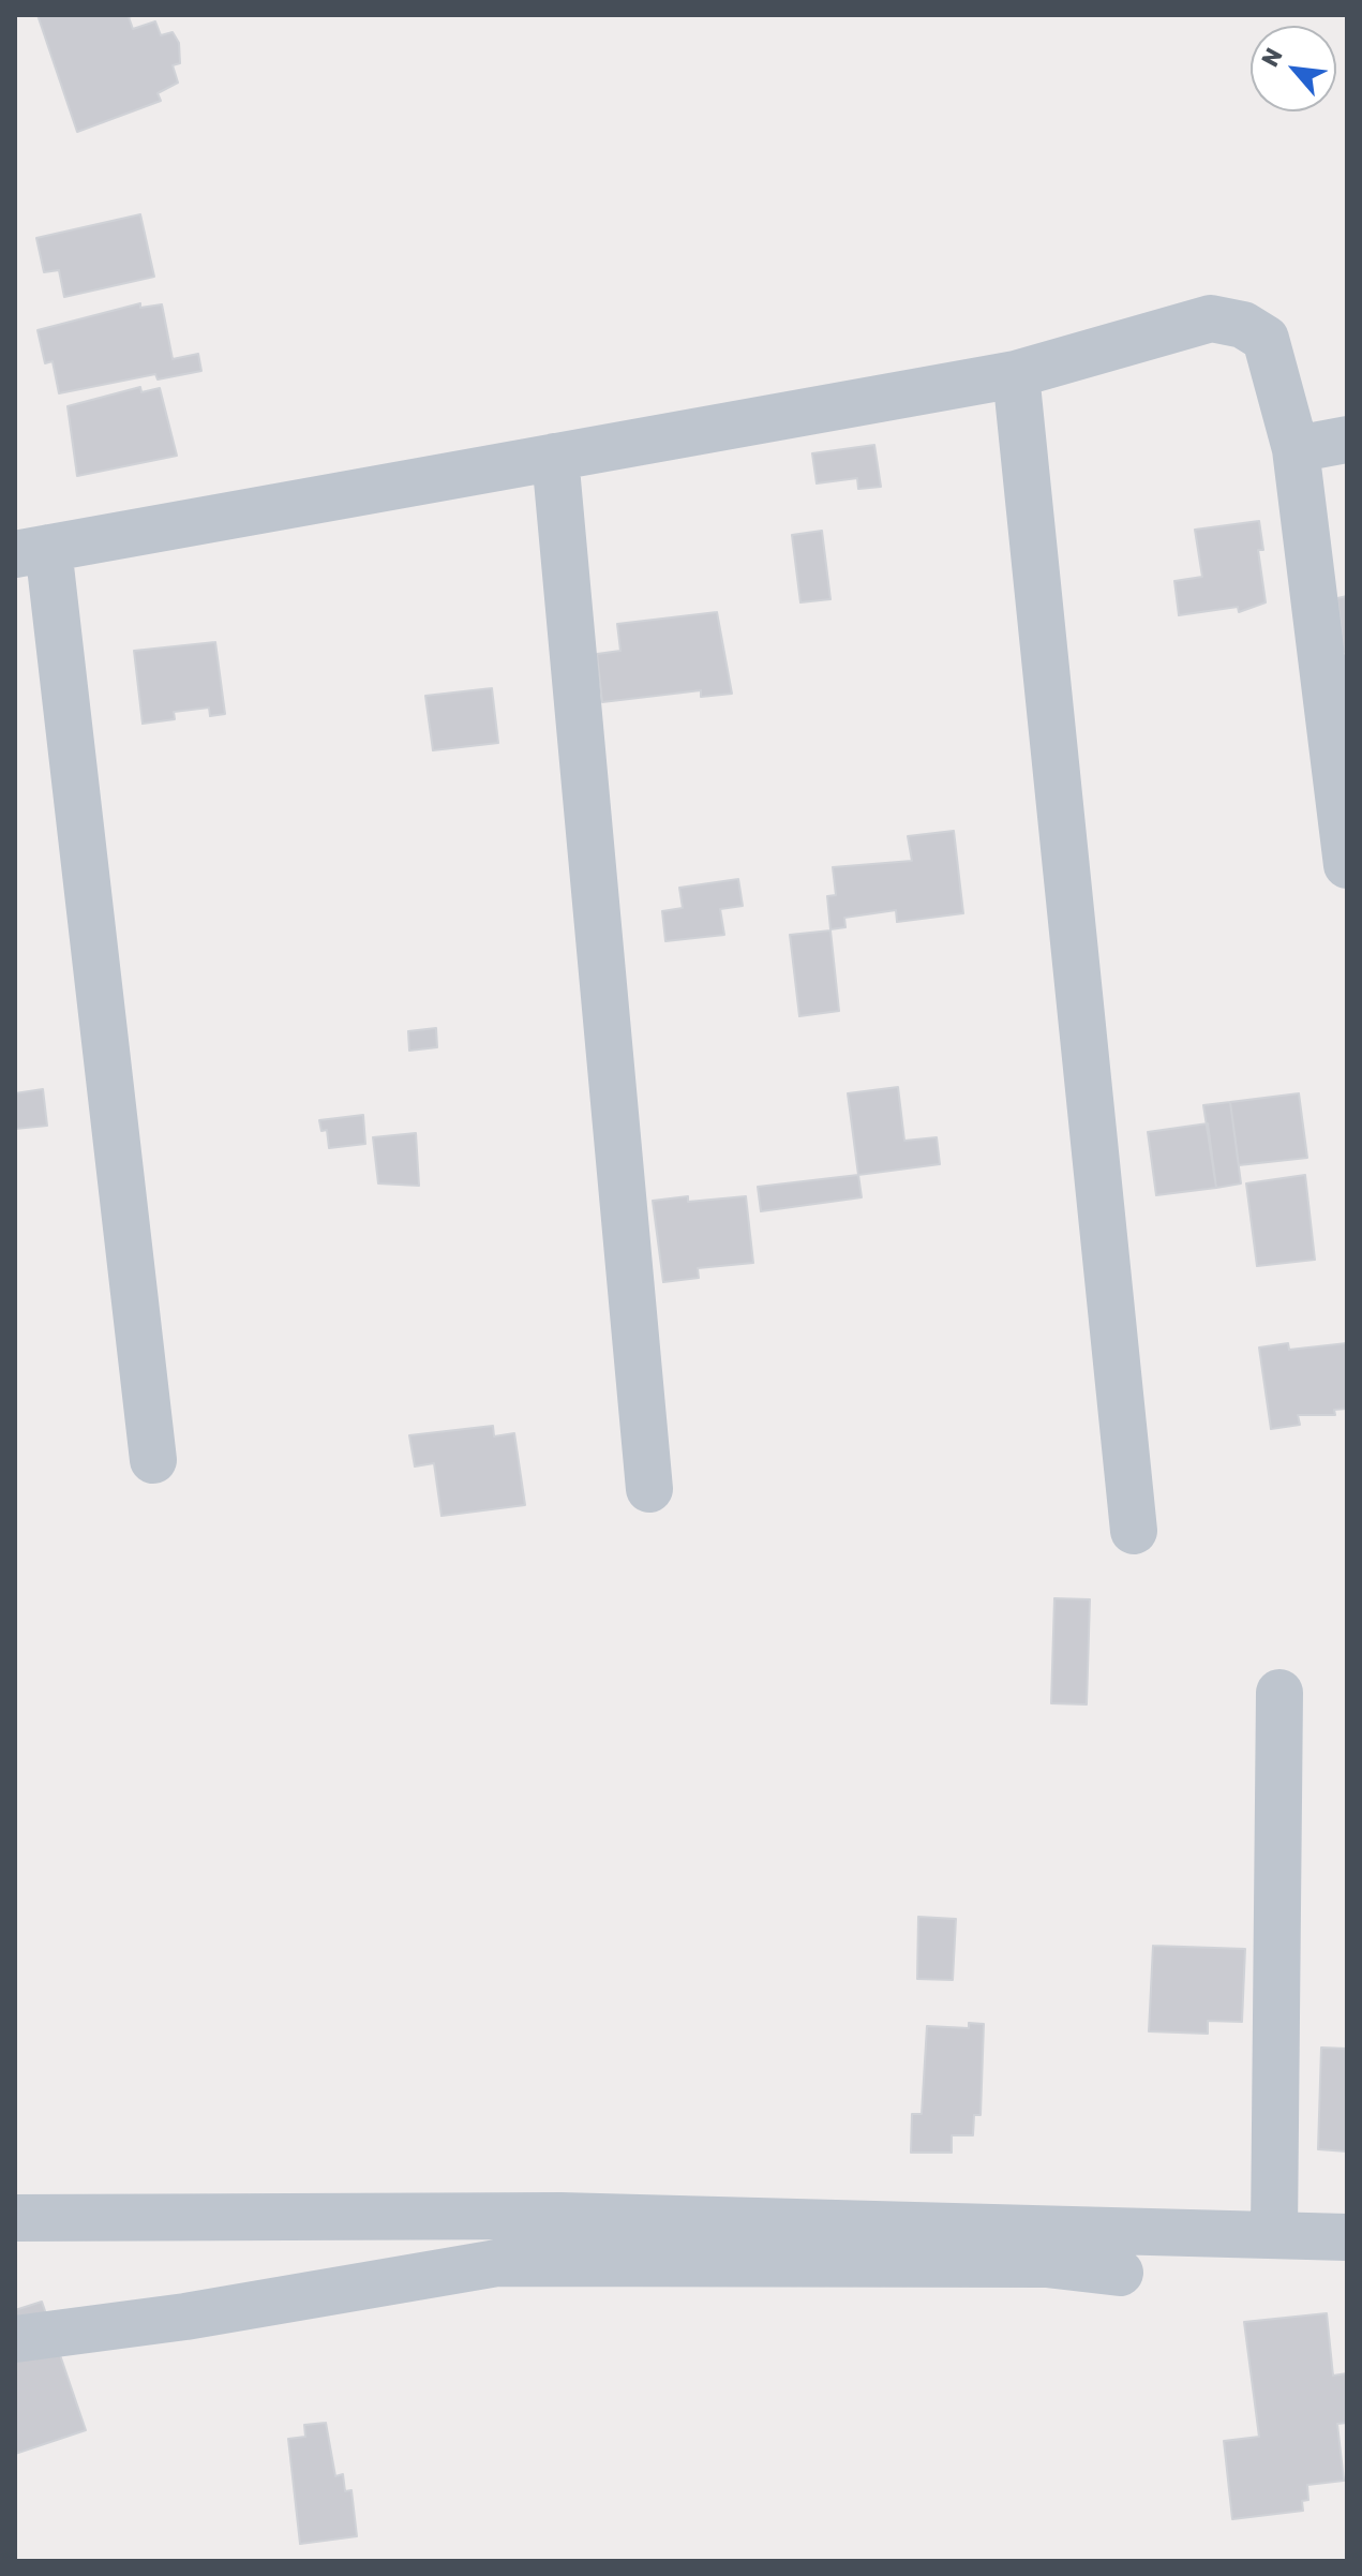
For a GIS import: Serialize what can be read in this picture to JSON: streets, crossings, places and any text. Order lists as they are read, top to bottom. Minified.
{"north":"top left"}
